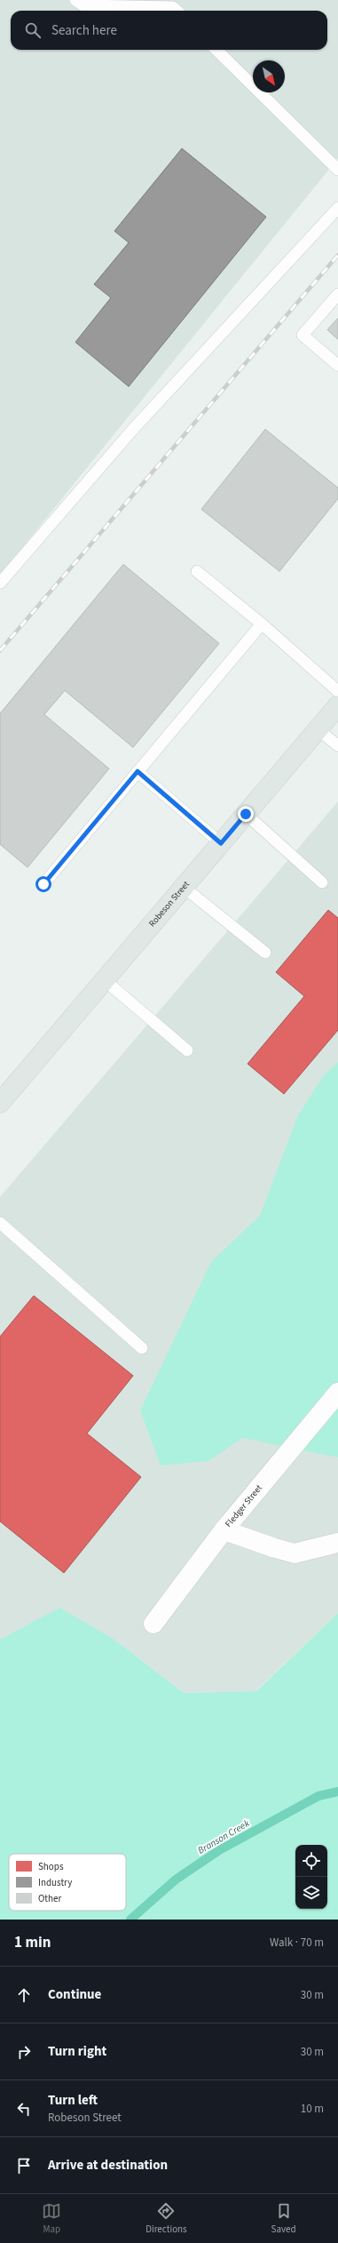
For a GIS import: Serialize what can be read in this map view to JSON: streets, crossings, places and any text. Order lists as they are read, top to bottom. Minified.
{"streets":{"main road":["Robeson Street"],"street":["Fledger Street"]},"water":["Branson Creek"],"legend":["Shops","Industry","Other"],"north":"bottom right","page":{"search":"Search here","heading":["1 min","Walk · 70 m"],"list":[["Continue","30 m"],["Turn right","30 m"],["Turn left","Robeson Street","10 m"],"Arrive at destination"],"nav":["Map","Directions","Saved"]}}
